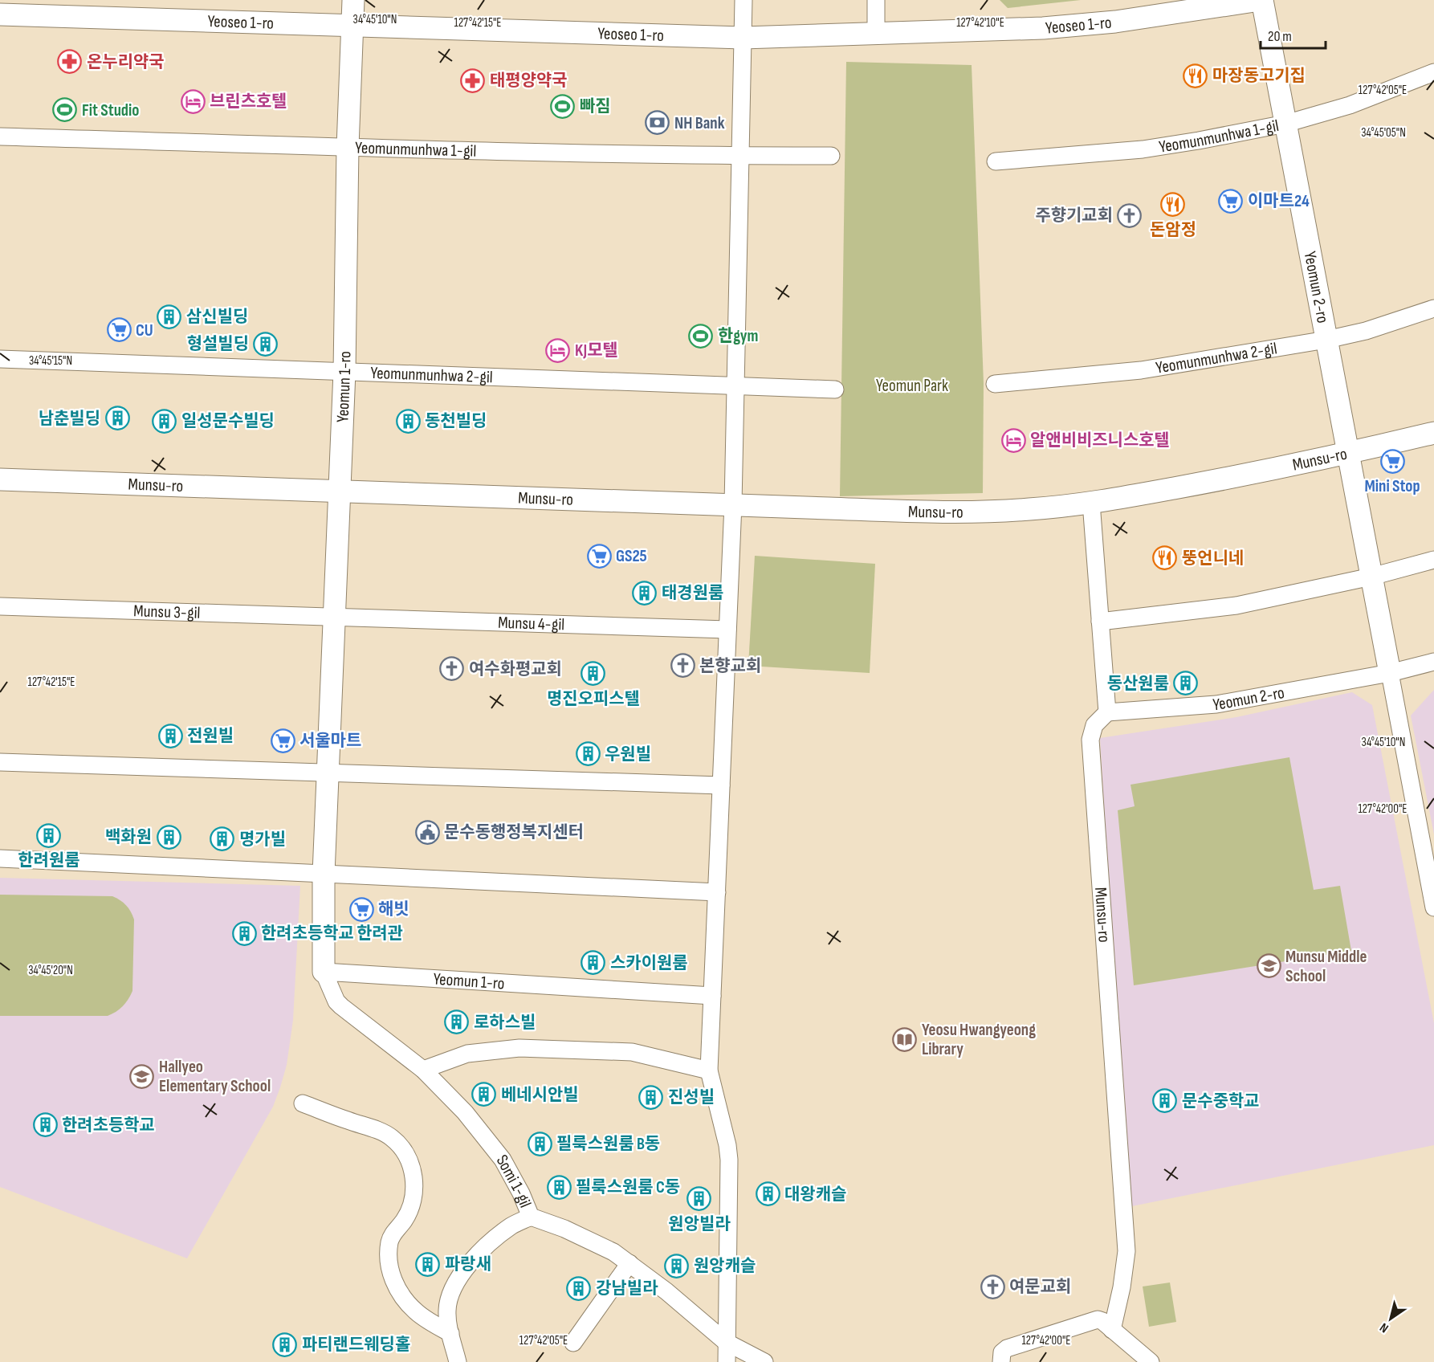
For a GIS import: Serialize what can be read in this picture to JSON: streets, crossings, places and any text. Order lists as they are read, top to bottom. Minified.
{"streets":{"street":["Yeoseo 1-ro","Yeomunmunhwa 1-gil","Yeomun 2-ro","Yeomunmunhwa 2-gil","Yeomun 1-ro","Munsu-ro","Munsu 3-gil","Munsu 4-gil","Somi 1-gil"]},"crossings":[["Yeoseo 1-ro","Yeomun 2-ro"],["Yeoseo 1-ro","Yeomun 1-ro"],["Yeomunmunhwa 1-gil","Yeomun 2-ro"],["Yeomunmunhwa 1-gil","Yeomun 1-ro"],["Yeomun 2-ro","Yeomunmunhwa 2-gil"],["Yeomun 2-ro","Munsu-ro"],["Yeomunmunhwa 2-gil","Yeomun 1-ro"],["Yeomun 1-ro","Munsu-ro"],["Yeomun 1-ro","Munsu 3-gil"],["Yeomun 1-ro","Munsu 4-gil"],["Yeomun 1-ro","Somi 1-gil"],["Munsu 3-gil","Munsu 4-gil"]],"parks":["Yeomun Park"],"places":{"pharmacy":["온누리약국","태평양약국"],"restaurant":["마장동고기집","돈암정","뚱언니네"],"hotel":["브린츠호텔","KJ모텔","알앤비비즈니스호텔"],"sports":["빠짐","Fit Studio","한gym"],"bank":["NH Bank"],"supermarket":["이마트24","CU","Mini Stop","GS25","서울마트","해빗"],"church":["주향기교회","본향교회","여수화평교회","여문교회"],"building":["삼신빌딩","형설빌딩","남춘빌딩","일성문수빌딩","동천빌딩","태경원룸","명진오피스텔","동산원룸","전원빌","우원빌","한려원룸","백화원","명가빌","한려초등학교 한려관","스카이원룸","로하스빌","베네시안빌","진성빌","문수중학교","한려초등학교","필룩스원룸 B동","필룩스원룸 C동","대왕캐슬","원앙빌라","파랑새","원앙캐슬","강남빌라","파티랜드웨딩홀"],"public building":["문수동행정복지센터"],"school or university":["Munsu Middle School","Hallyeo Elementary School"],"library":["Yeosu Hwangyeong Library"]},"scale_bar":"20 m","north":"bottom left","coordinates":["34°45'10\"N","127°42'15\"E","127°42'10\"E","127°42'05\"E","34°45'05\"N","34°45'15\"N","127°42'00\"E","34°45'20\"N"]}
